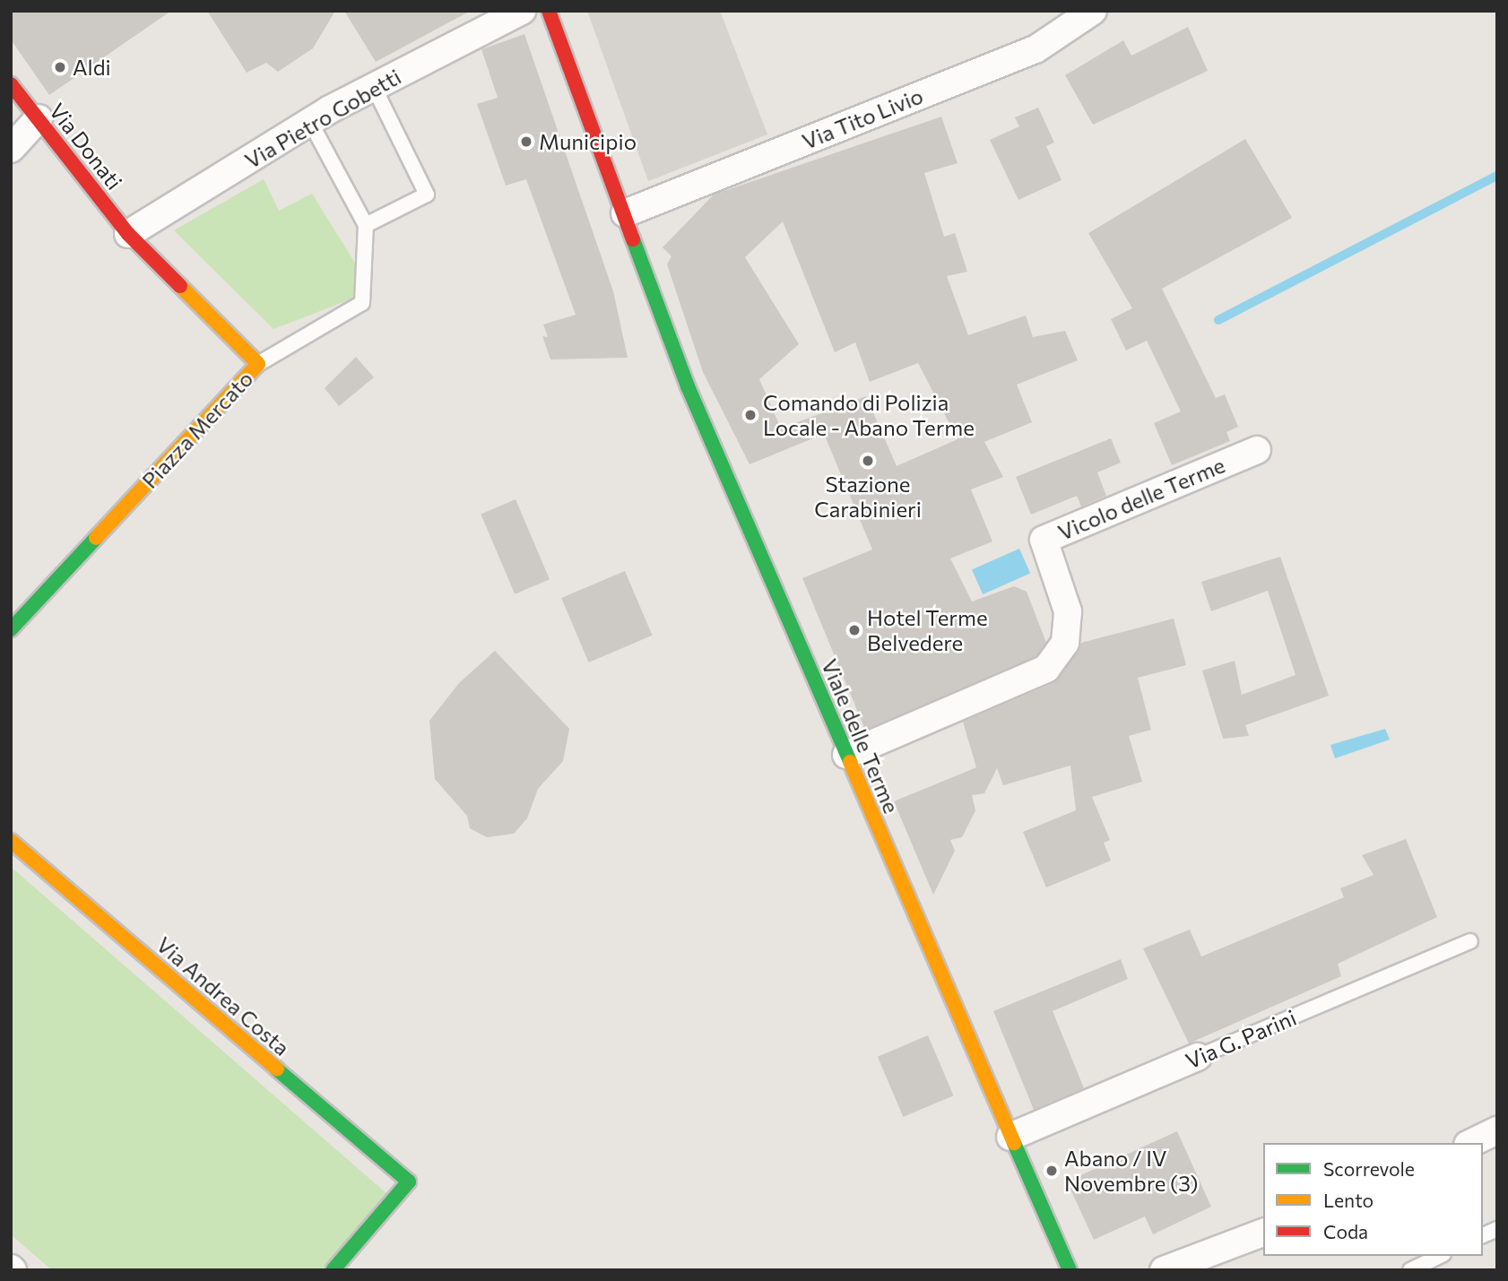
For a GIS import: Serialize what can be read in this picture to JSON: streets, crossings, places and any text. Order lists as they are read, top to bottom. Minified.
{"streets":{"street":["Via Pietro Gobetti","Via Tito Livio","Via Donati","Piazza Mercato","Vicolo delle Terme","Viale delle Terme","Via Andrea Costa","Via G. Parini"]},"crossings":[["Via Pietro Gobetti","Via Donati"],["Via Pietro Gobetti","Piazza Mercato"],["Via Tito Livio","Viale delle Terme"],["Via Donati","Piazza Mercato"],["Vicolo delle Terme","Viale delle Terme"],["Viale delle Terme","Via G. Parini"]],"places":["Aldi","Municipio","Comando di Polizia Locale - Abano Terme","Stazione Carabinieri","Hotel Terme Belvedere","Abano / IV Novembre (3)"],"legend":["Scorrevole","Lento","Coda"]}
